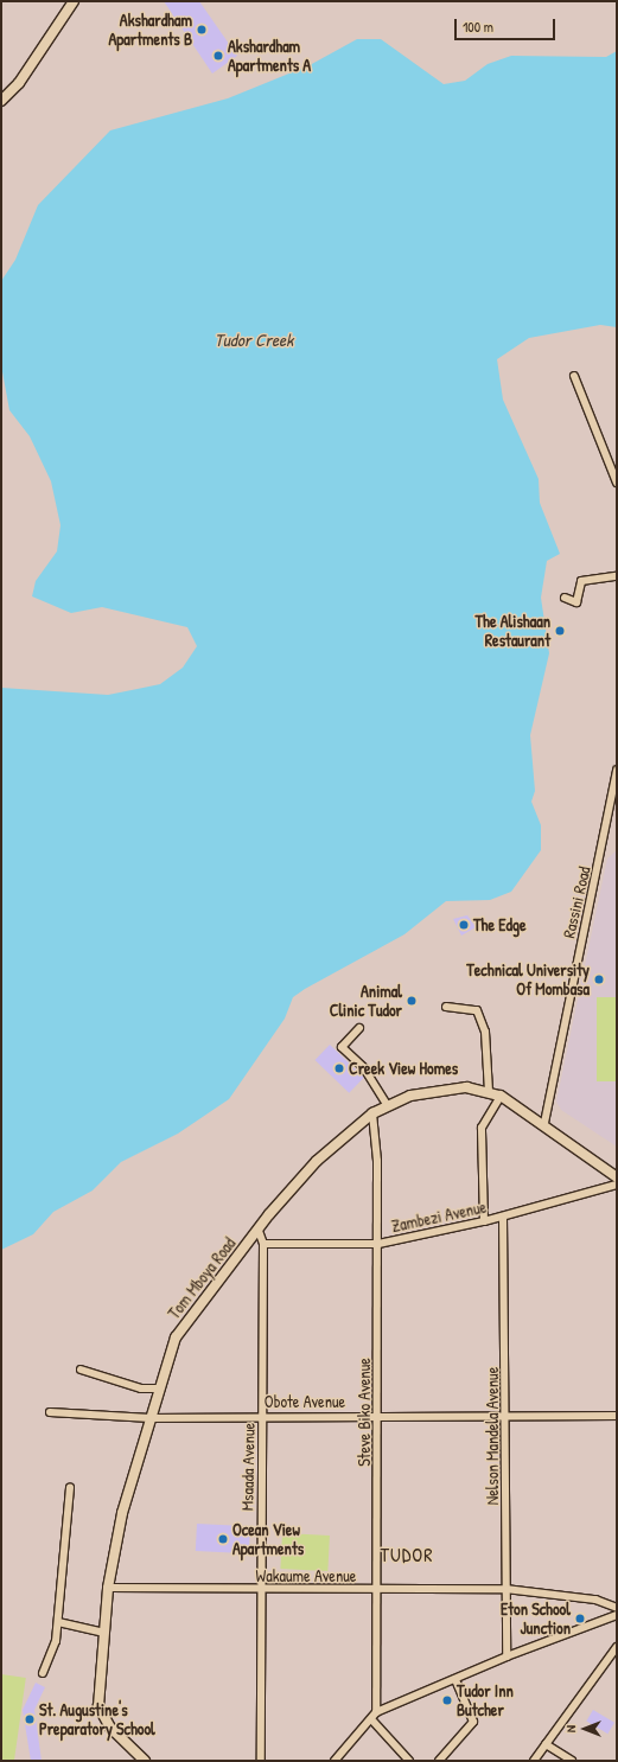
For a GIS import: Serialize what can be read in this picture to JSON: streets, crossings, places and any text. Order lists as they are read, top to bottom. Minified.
{"streets":{"main road":["Tom Mboya Road"],"street":["Rassini Road","Zambezi Avenue","Obote Avenue","Steve Biko Avenue","Nelson Mandela Avenue","Msaada Avenue","Wakaume Avenue"]},"crossings":[["Rassini Road","Tom Mboya Road"],["Zambezi Avenue","Steve Biko Avenue"],["Zambezi Avenue","Nelson Mandela Avenue"],["Zambezi Avenue","Msaada Avenue"],["Tom Mboya Road","Obote Avenue"],["Tom Mboya Road","Steve Biko Avenue"],["Tom Mboya Road","Msaada Avenue"],["Tom Mboya Road","Wakaume Avenue"],["Obote Avenue","Steve Biko Avenue"],["Obote Avenue","Nelson Mandela Avenue"],["Obote Avenue","Msaada Avenue"],["Steve Biko Avenue","Wakaume Avenue"],["Nelson Mandela Avenue","Wakaume Avenue"],["Msaada Avenue","Wakaume Avenue"]],"districts":["TUDOR"],"water":["Tudor Creek"],"places":["Akshardham Apartments B","Akshardham Apartments A","The Alishaan Restaurant","The Edge","Technical University Of Mombasa","Animal Clinic Tudor","Creek View Homes","Ocean View Apartments","Eton School Junction","Tudor Inn Butcher","St. Augustine's Preparatory School"],"scale_bar":"100 m","north":"left"}
